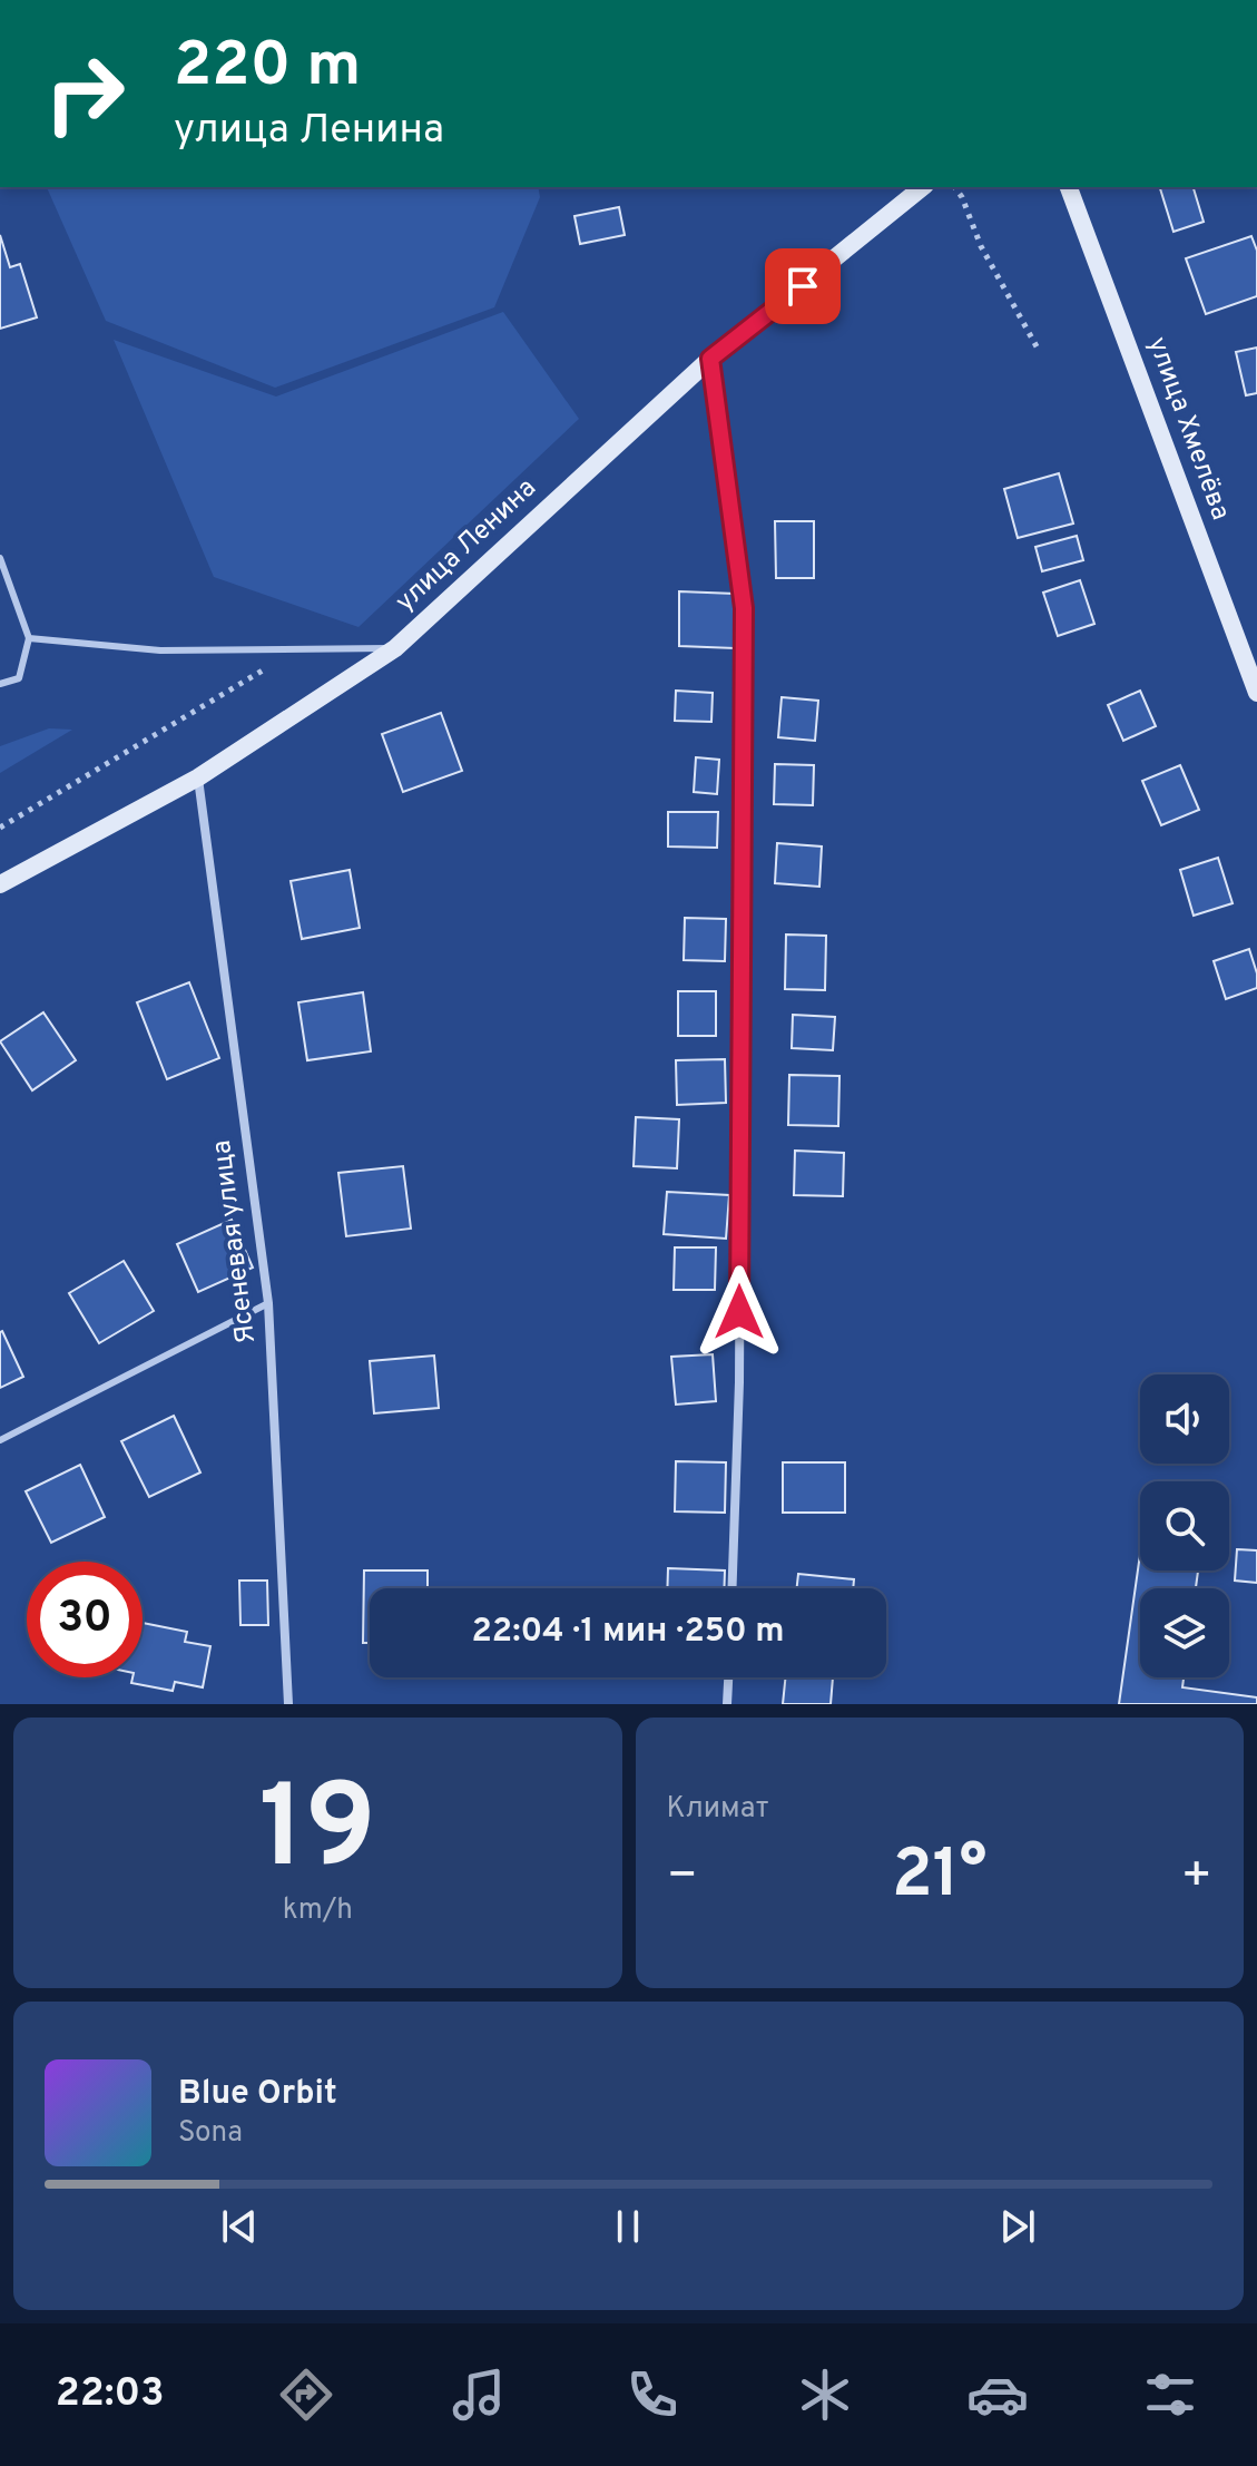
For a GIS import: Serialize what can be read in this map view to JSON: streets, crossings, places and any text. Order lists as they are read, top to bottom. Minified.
{"streets":{"main road":["улица Хмелёва","улица Ленина"],"street":["Ясеневая улица"]},"crossings":[["улица Ленина","Ясеневая улица"]],"page":{"turn":["220 m","улица Ленина"],"limit":"30","trip":"22:04 · 1 мин · 250 m","tile":[["19","km/h"],"Климат"],"heat":["−","21°","+"],"song":["Blue Orbit","Sona"],"tabs":"22:03"}}
